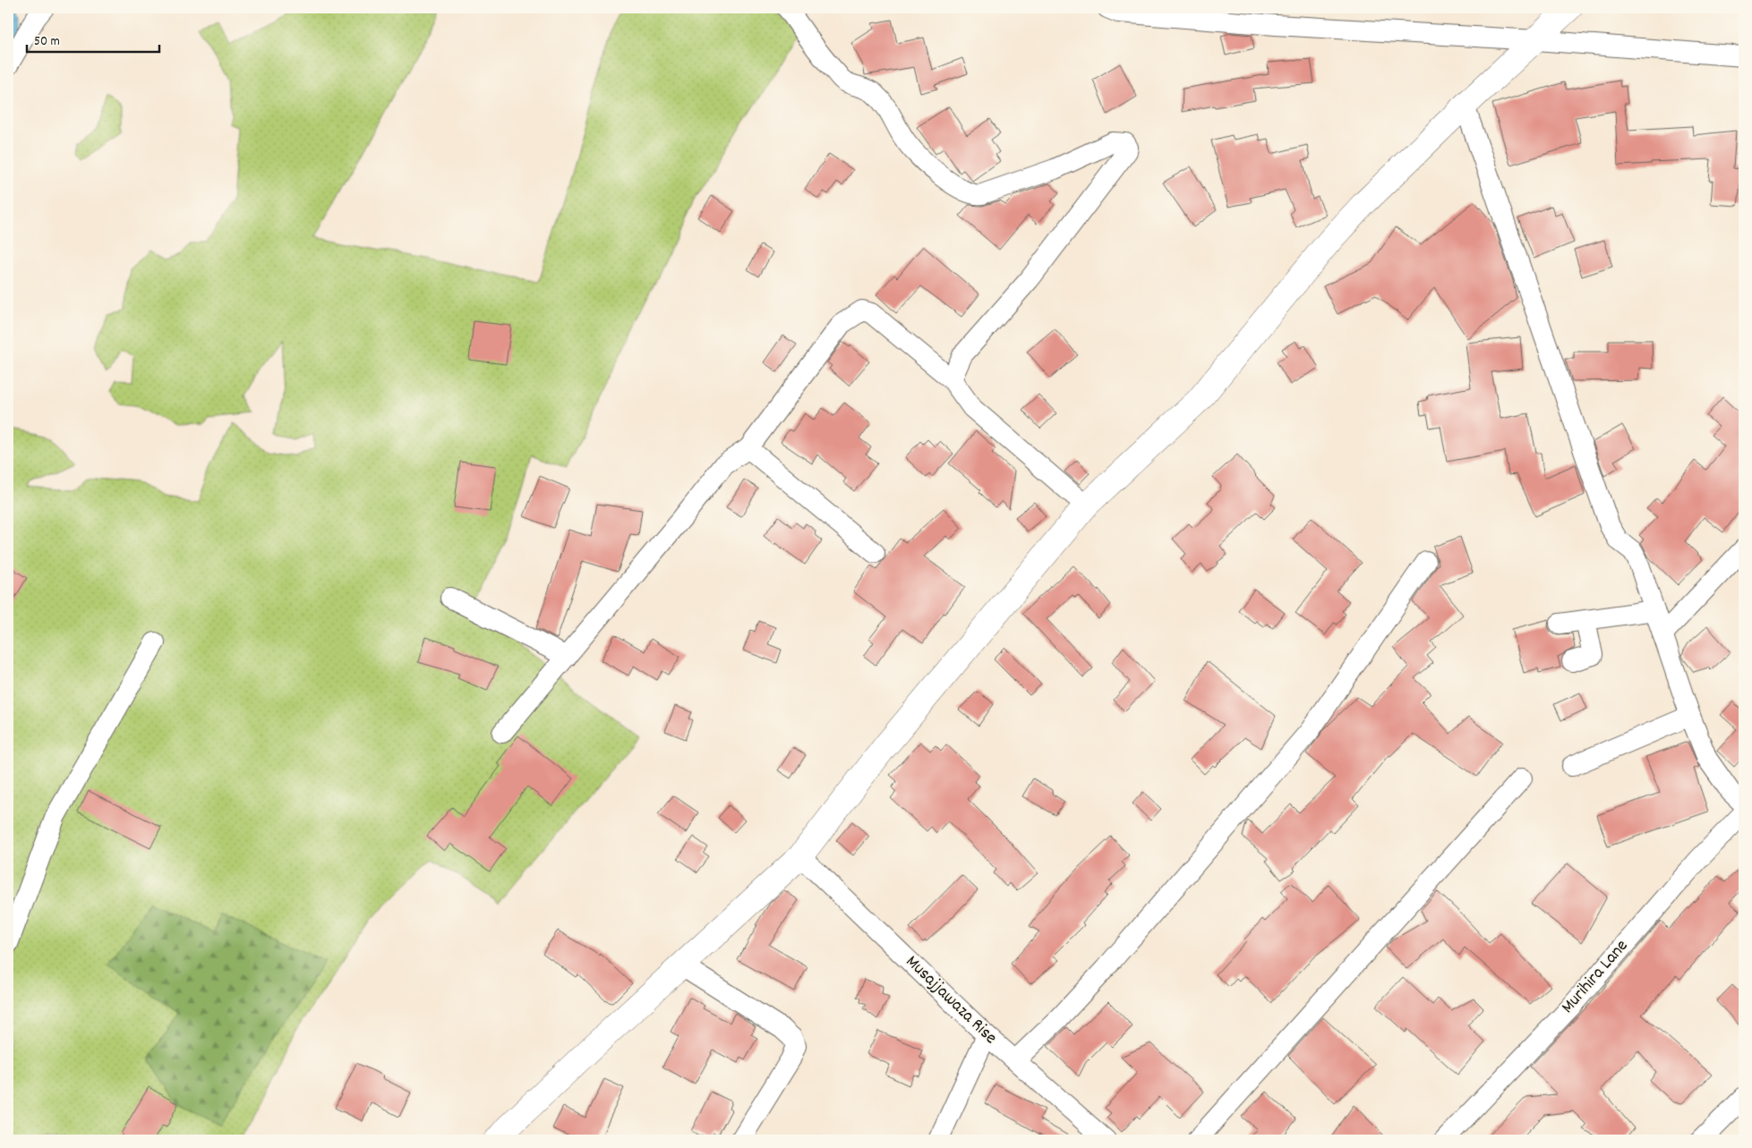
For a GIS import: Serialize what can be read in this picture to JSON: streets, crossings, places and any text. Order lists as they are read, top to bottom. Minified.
{"streets":{"street":["Murihira Lane","Musajjawaza Rise"]},"scale_bar":"50 m"}
